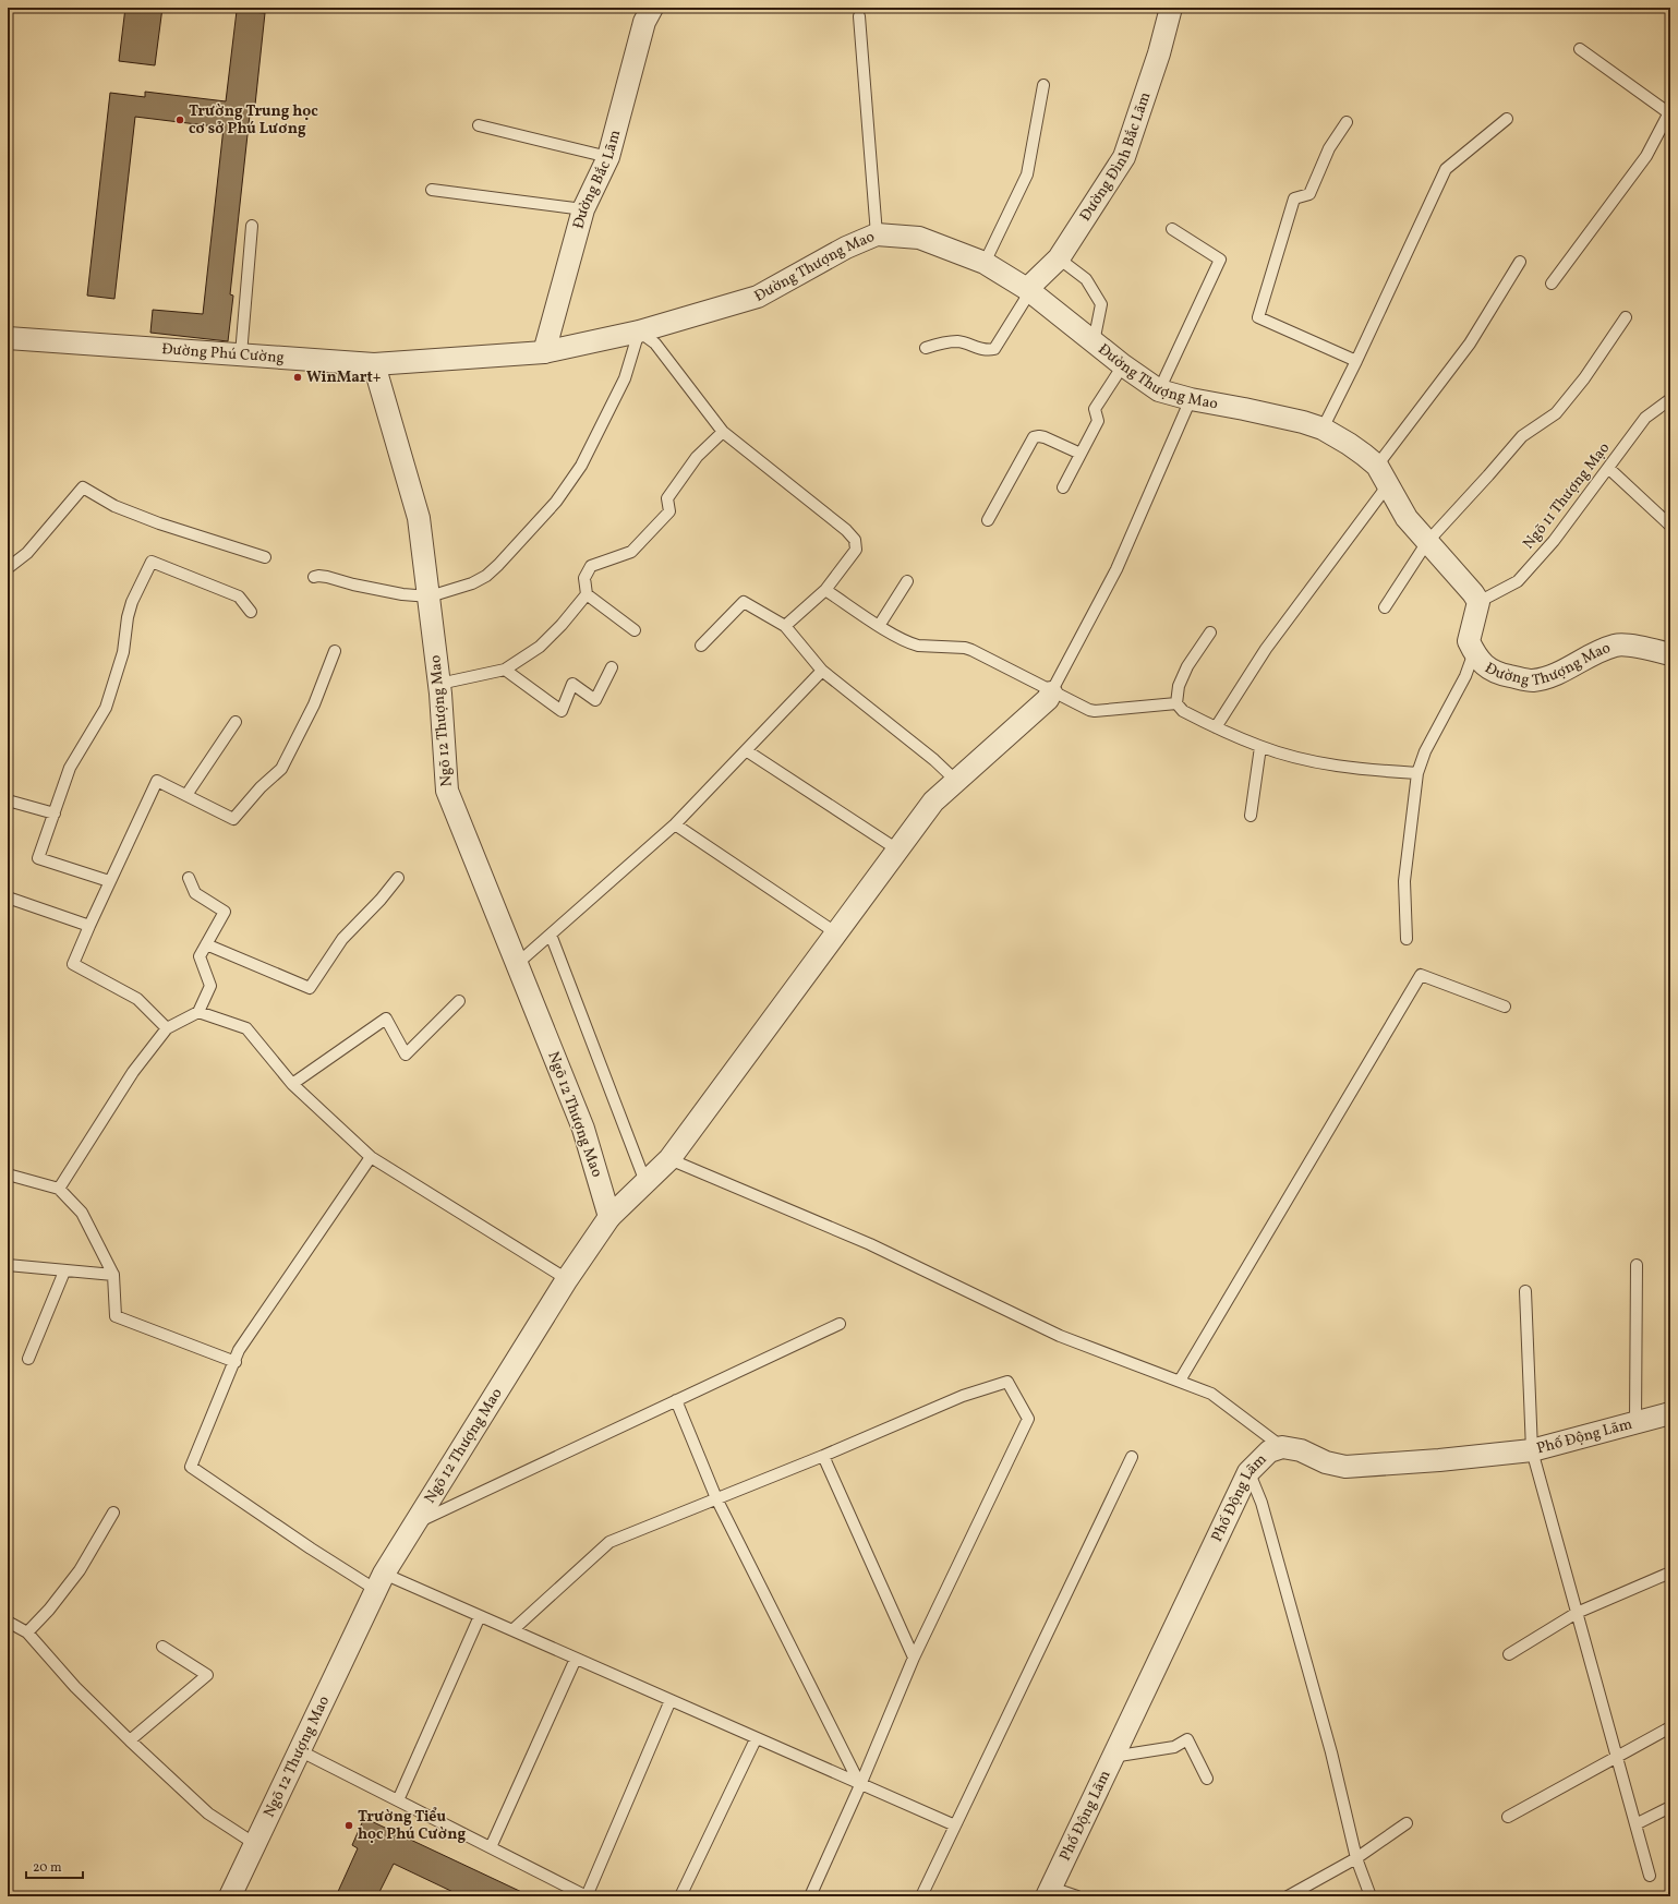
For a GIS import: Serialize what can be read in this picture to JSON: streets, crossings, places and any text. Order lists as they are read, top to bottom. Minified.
{"streets":{"street":["Đường Đình Bắc Lãm","Đường Bắc Lãm","Đường Thượng Mao","Đường Phú Cường","Ngõ 12 Thượng Mao","Phố Động Lãm"],"lane":["Ngõ 11 Thượng Mạo"]},"crossings":[["Đường Đình Bắc Lãm","Đường Thượng Mao"],["Đường Bắc Lãm","Đường Thượng Mao"],["Đường Bắc Lãm","Đường Phú Cường"],["Đường Thượng Mao","Đường Phú Cường"],["Đường Thượng Mao","Ngõ 11 Thượng Mạo"],["Đường Phú Cường","Ngõ 12 Thượng Mao"]],"places":["Trường Trung học cơ sở Phú Lương","WinMart+","Trường Tiểu học Phú Cường"],"scale_bar":"20 m"}
